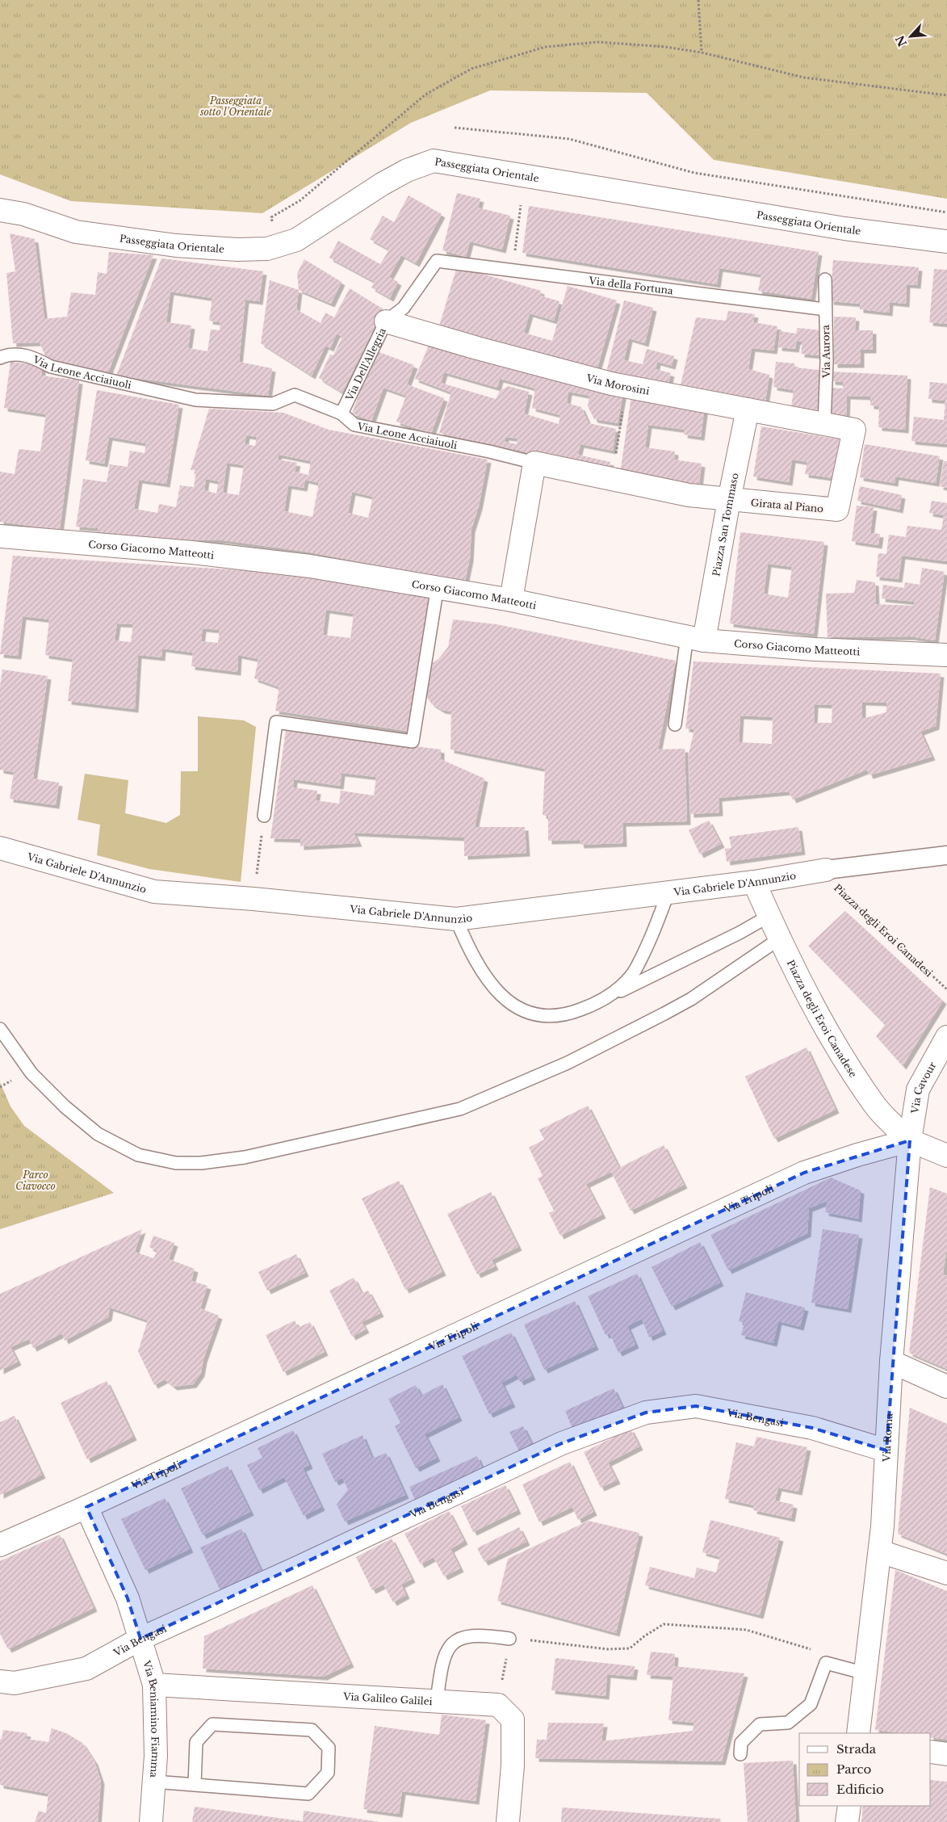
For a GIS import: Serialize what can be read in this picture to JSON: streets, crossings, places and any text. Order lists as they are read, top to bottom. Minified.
{"streets":{"street":["Passeggiata Orientale","Via Leone Acciaiuoli","Via Morosini","Girata al Piano","Piazza San Tommaso","Corso Giacomo Matteotti","Via Gabriele D'Annunzio","Piazza degli Eroi Canadesi","Piazza degli Eroi Canadese","Via Cavour","Via Tripoli","Via Bengasi","Via Roma","Via Galileo Galilei","Via Beniamino Fiamma"],"lane":["Via della Fortuna","Via Aurora","Via Dell'Allegria"]},"crossings":[["Via della Fortuna","Via Aurora"],["Via della Fortuna","Via Dell'Allegria"],["Via Aurora","Via Morosini"],["Via Dell'Allegria","Via Leone Acciaiuoli"],["Via Dell'Allegria","Via Morosini"],["Via Leone Acciaiuoli","Girata al Piano"],["Via Leone Acciaiuoli","Piazza San Tommaso"],["Via Morosini","Girata al Piano"],["Via Morosini","Piazza San Tommaso"],["Girata al Piano","Piazza San Tommaso"],["Piazza San Tommaso","Corso Giacomo Matteotti"],["Via Gabriele D'Annunzio","Piazza degli Eroi Canadesi"],["Via Gabriele D'Annunzio","Piazza degli Eroi Canadese"],["Piazza degli Eroi Canadese","Via Cavour"],["Piazza degli Eroi Canadese","Via Tripoli"],["Piazza degli Eroi Canadese","Via Roma"],["Via Cavour","Via Tripoli"],["Via Cavour","Via Roma"],["Via Tripoli","Via Roma"],["Via Tripoli","Via Beniamino Fiamma"],["Via Bengasi","Via Roma"],["Via Bengasi","Via Beniamino Fiamma"],["Via Galileo Galilei","Via Beniamino Fiamma"]],"parks":["Passeggiata sotto l'Orientale","Parco Ciavocco"],"legend":["Strada","Parco","Edificio"],"north":"bottom left"}
